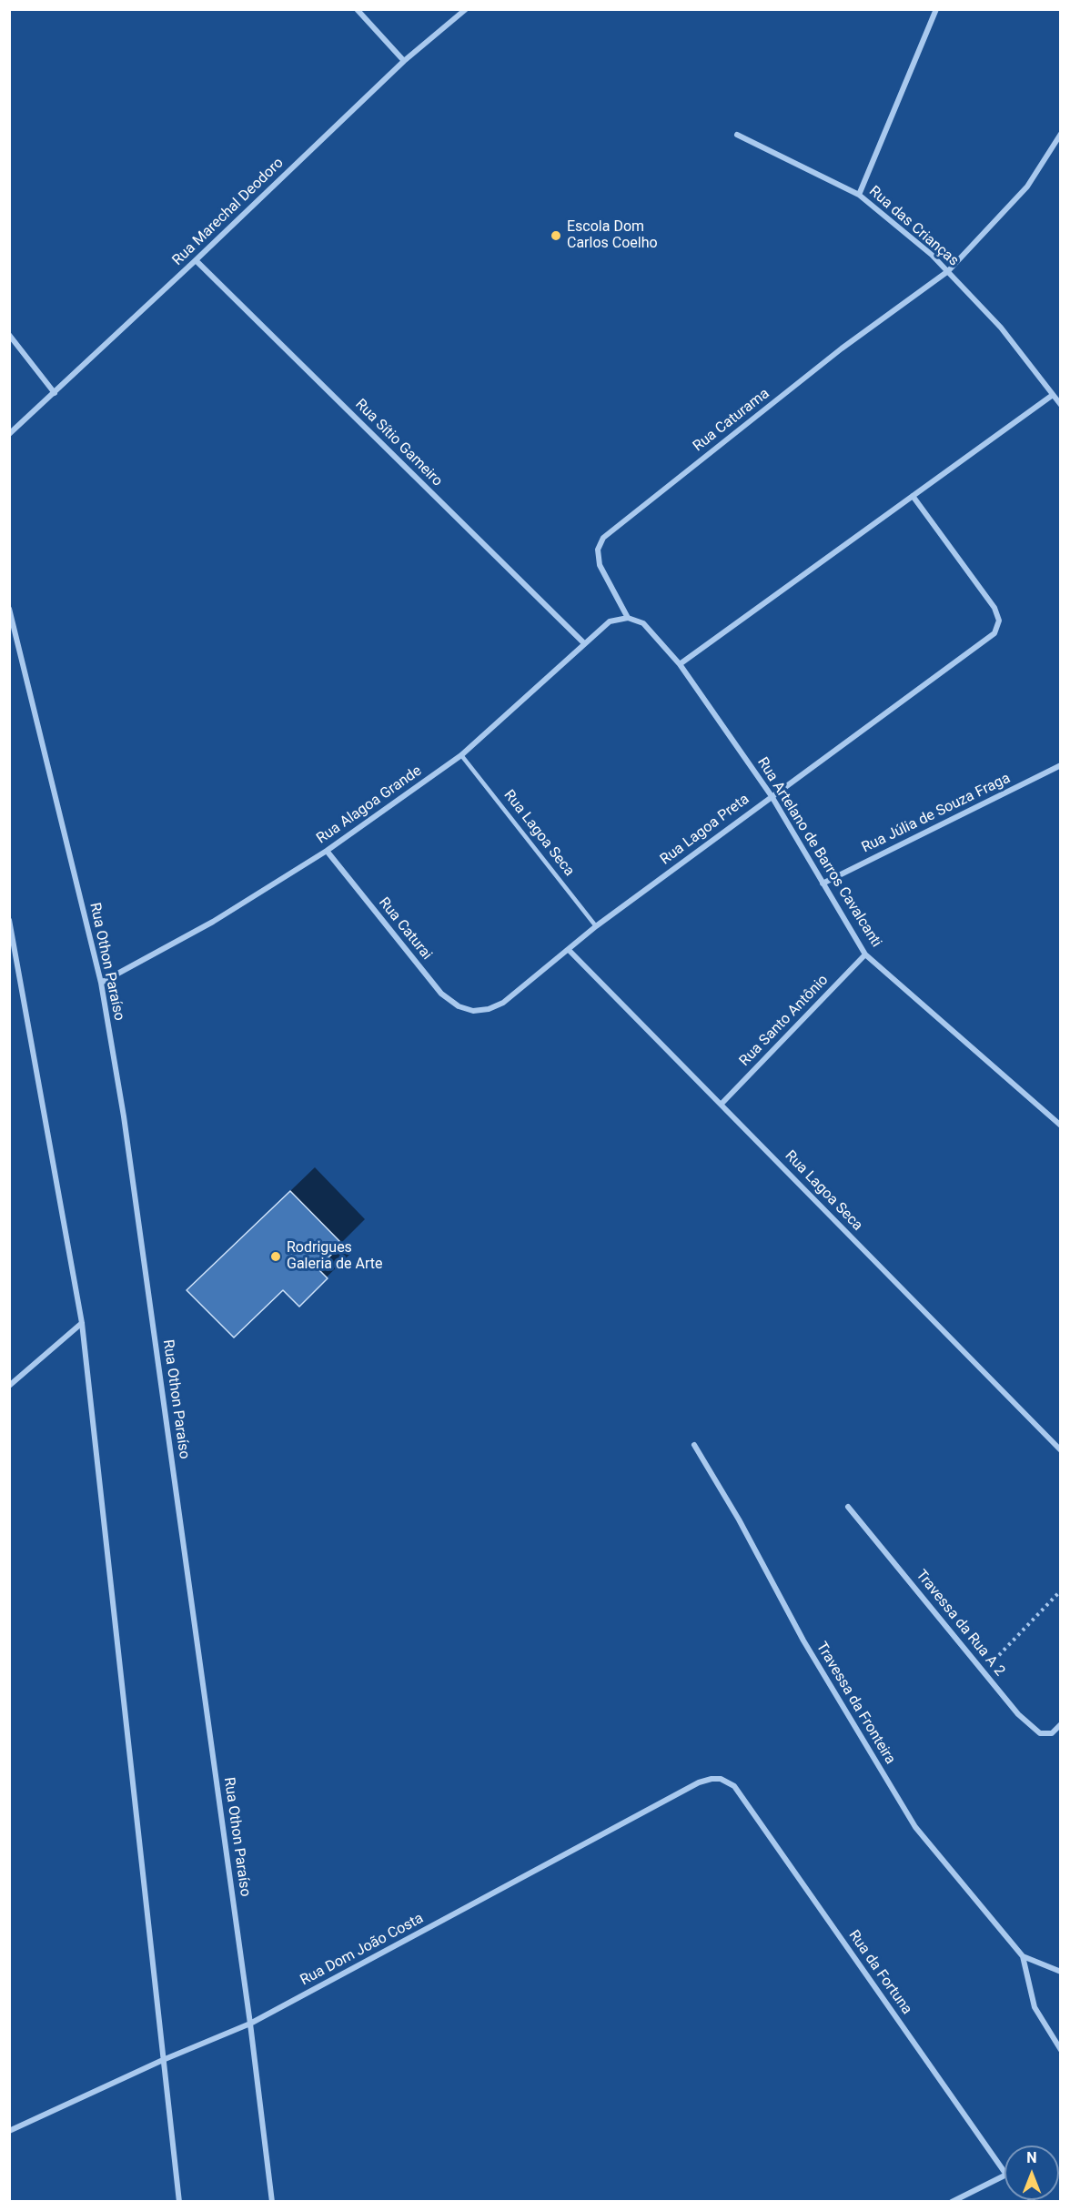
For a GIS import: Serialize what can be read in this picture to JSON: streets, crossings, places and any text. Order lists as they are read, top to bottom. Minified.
{"streets":{"street":["Rua Marechal Deodoro","Rua das Crianças","Rua Caturama","Rua Sítio Gameiro","Rua Alagoa Grande","Rua Júlia de Souza Fraga","Rua Lagoa Preta","Rua Lagoa Seca","Rua Artelano de Barros Cavalcanti","Rua Caturai","Rua Othon Paraíso","Rua Santo Antônio","Travessa da Rua A 2","Travessa da Fronteira","Rua Dom João Costa","Rua da Fortuna"]},"crossings":[["Rua Marechal Deodoro","Rua Sítio Gameiro"],["Rua das Crianças","Rua Caturama"],["Rua Caturama","Rua Alagoa Grande"],["Rua Caturama","Rua Artelano de Barros Cavalcanti"],["Rua Sítio Gameiro","Rua Alagoa Grande"],["Rua Alagoa Grande","Rua Lagoa Seca"],["Rua Alagoa Grande","Rua Artelano de Barros Cavalcanti"],["Rua Alagoa Grande","Rua Caturai"],["Rua Alagoa Grande","Rua Othon Paraíso"],["Rua Júlia de Souza Fraga","Rua Artelano de Barros Cavalcanti"],["Rua Lagoa Preta","Rua Lagoa Seca"],["Rua Lagoa Preta","Rua Artelano de Barros Cavalcanti"],["Rua Lagoa Preta","Rua Caturai"],["Rua Lagoa Seca","Rua Santo Antônio"],["Rua Artelano de Barros Cavalcanti","Rua Santo Antônio"],["Rua Othon Paraíso","Rua Dom João Costa"],["Rua Dom João Costa","Rua da Fortuna"]],"places":["Escola Dom Carlos Coelho","Rodrigues Galeria de Arte"],"north":"top"}
